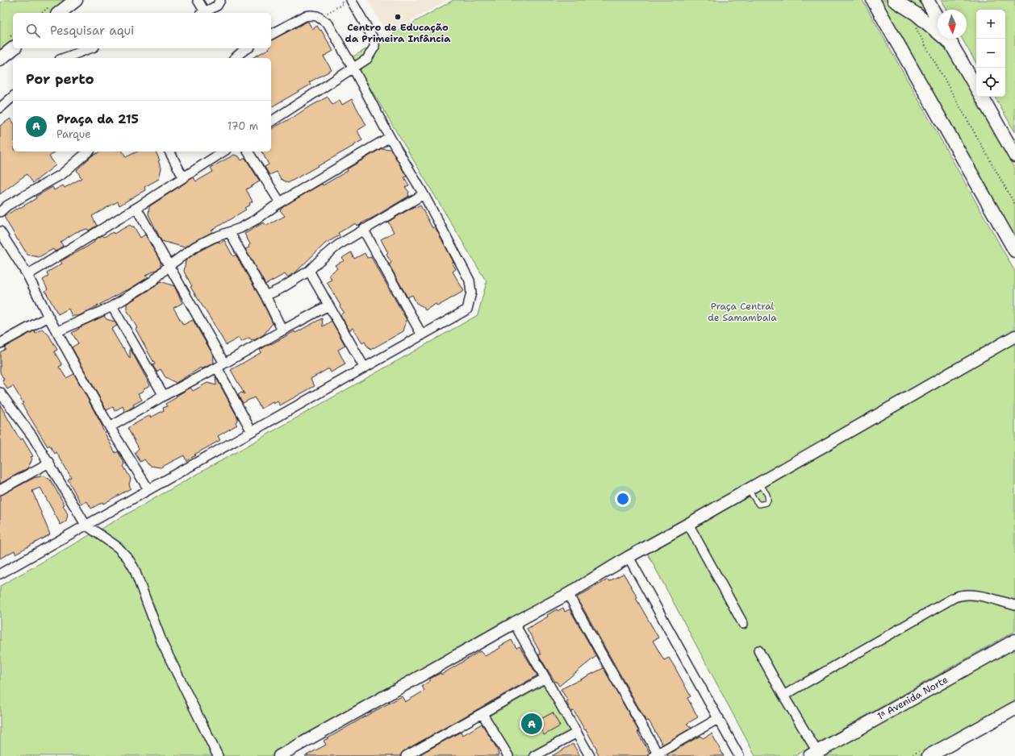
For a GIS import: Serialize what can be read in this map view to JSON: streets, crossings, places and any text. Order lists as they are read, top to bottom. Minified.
{"streets":{"main road":["1ᵃ Avenida Norte"]},"parks":["Praça Central de Samambaia"],"places":["Centro de Educação da Primeira Infância"],"north":"bottom","page":{"map_buttons":["+","−"],"search":"Pesquisar aqui","heading":"Por perto","list":[{"mark":"A","name":"Praça da 215","note":"Parque","value":"170 m"}],"pins":"A"}}
